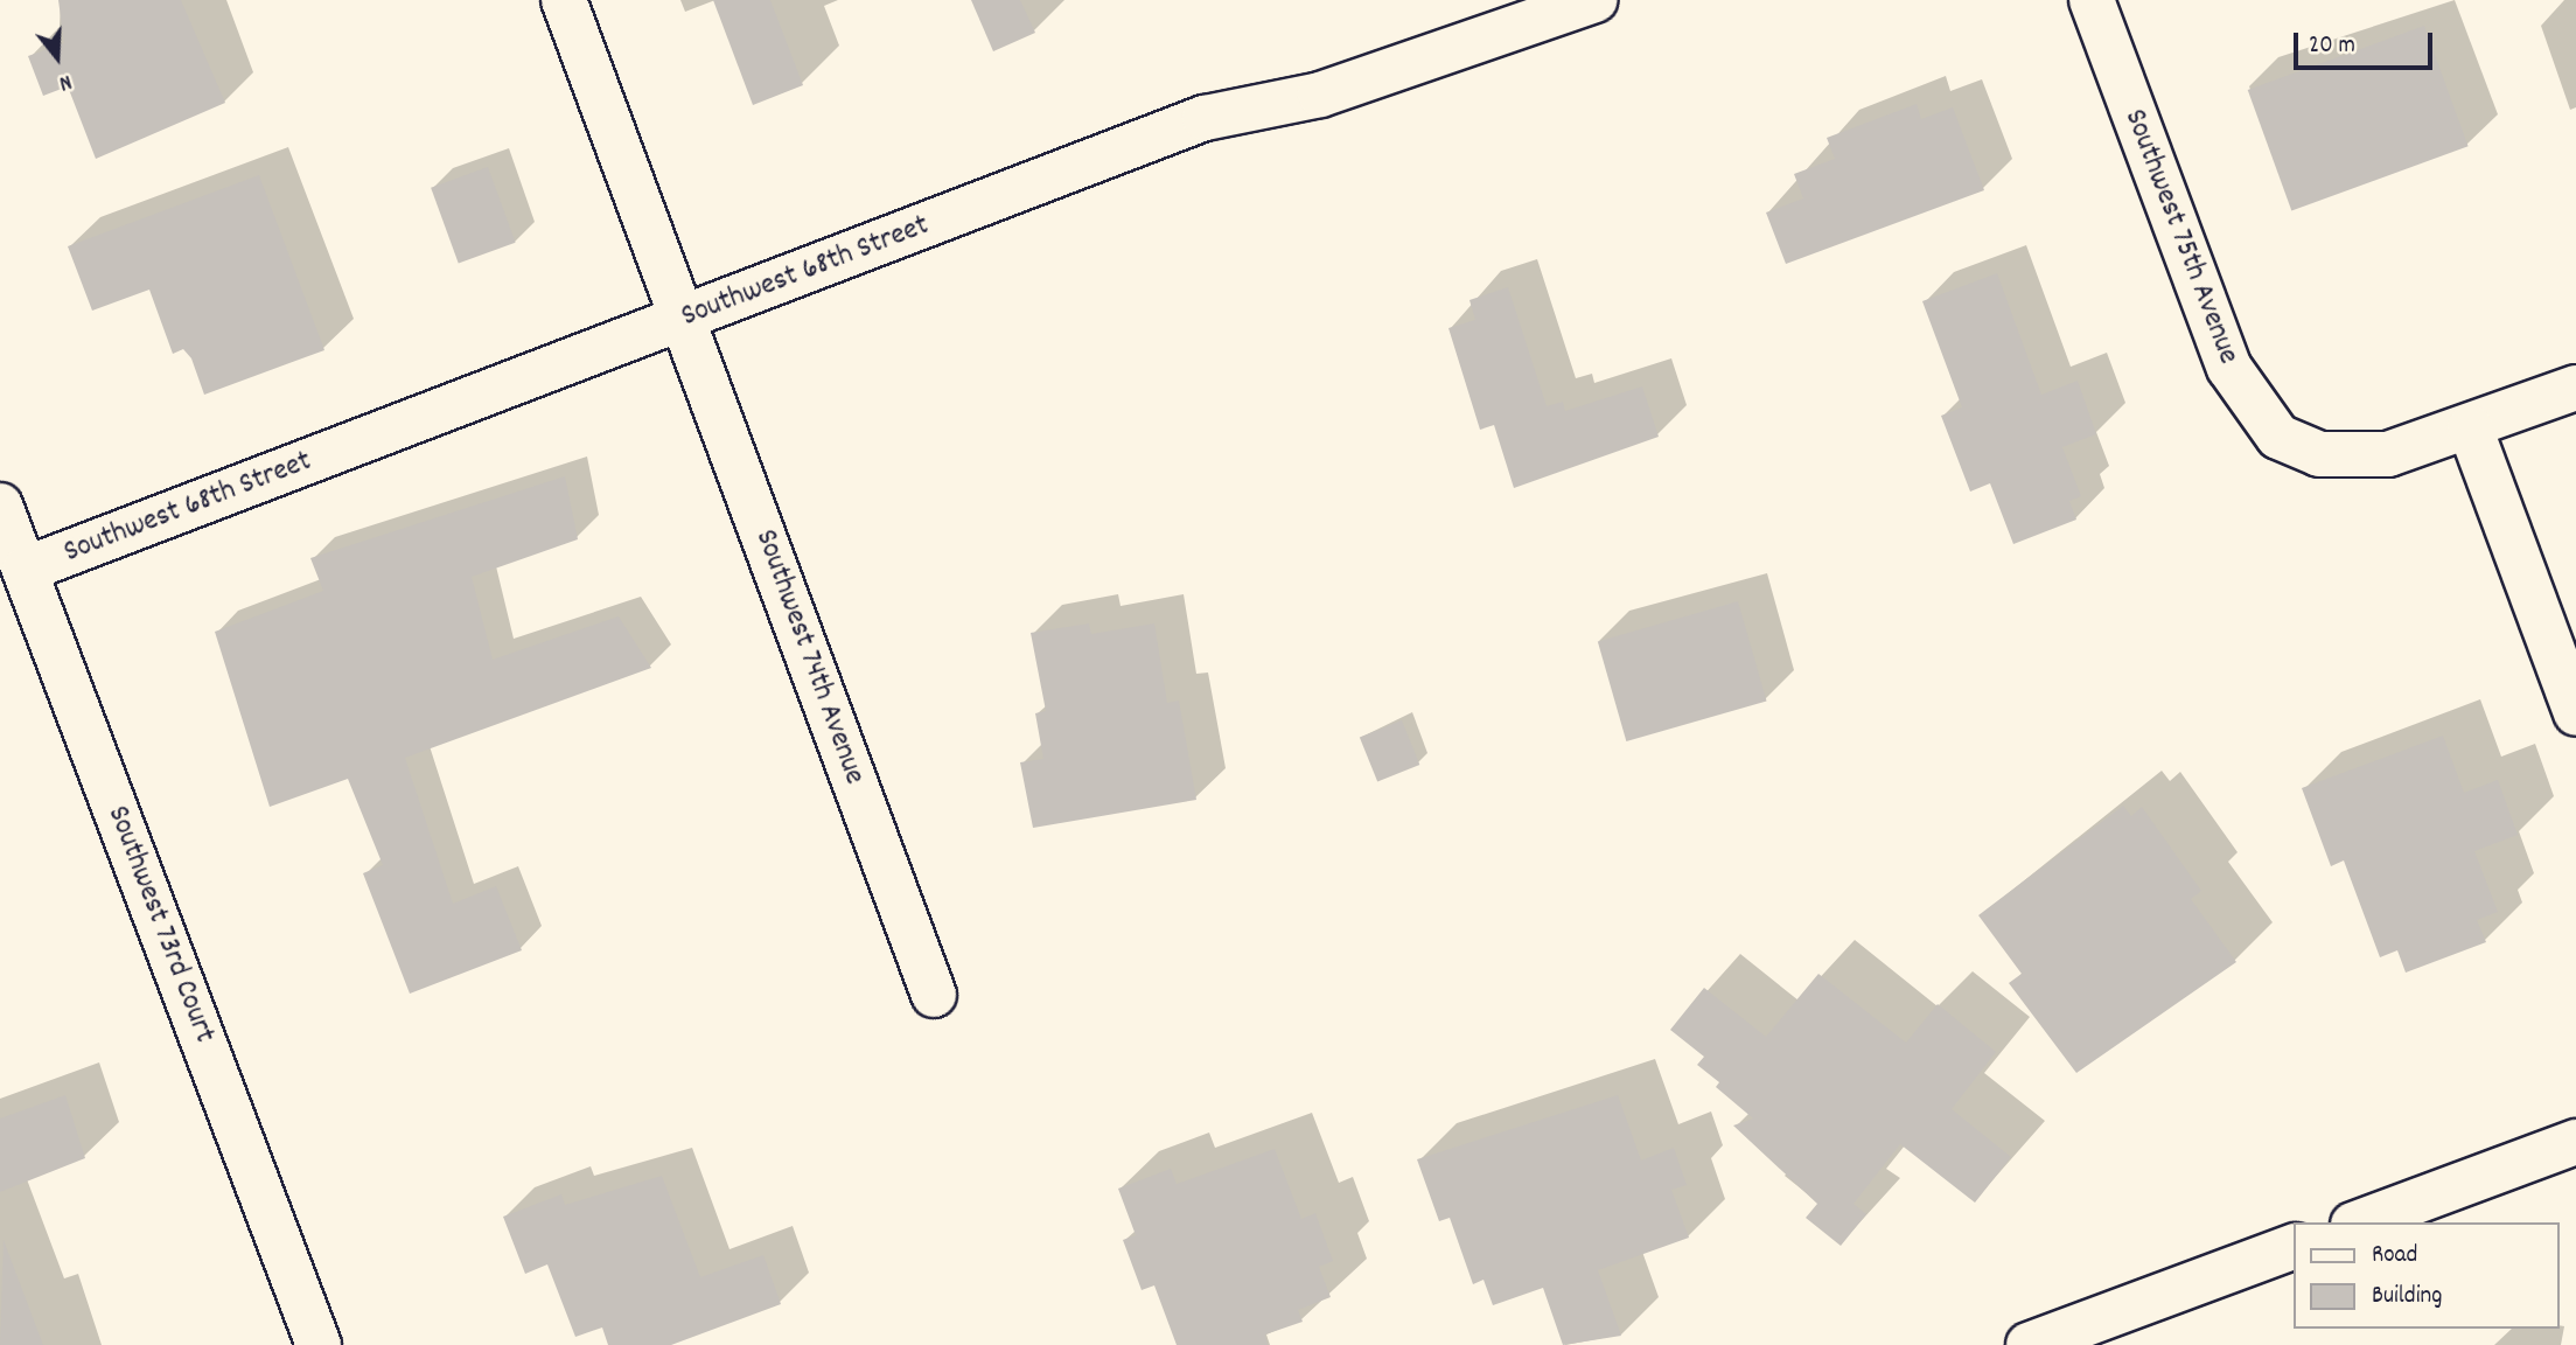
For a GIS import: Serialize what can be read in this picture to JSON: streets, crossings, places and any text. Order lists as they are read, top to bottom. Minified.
{"streets":{"street":["Southwest 75th Avenue","Southwest 68th Street","Southwest 74th Avenue","Southwest 73rd Court"]},"crossings":[["Southwest 68th Street","Southwest 74th Avenue"],["Southwest 68th Street","Southwest 73rd Court"]],"legend":["Road","Building"],"scale_bar":"20 m","north":"bottom"}
